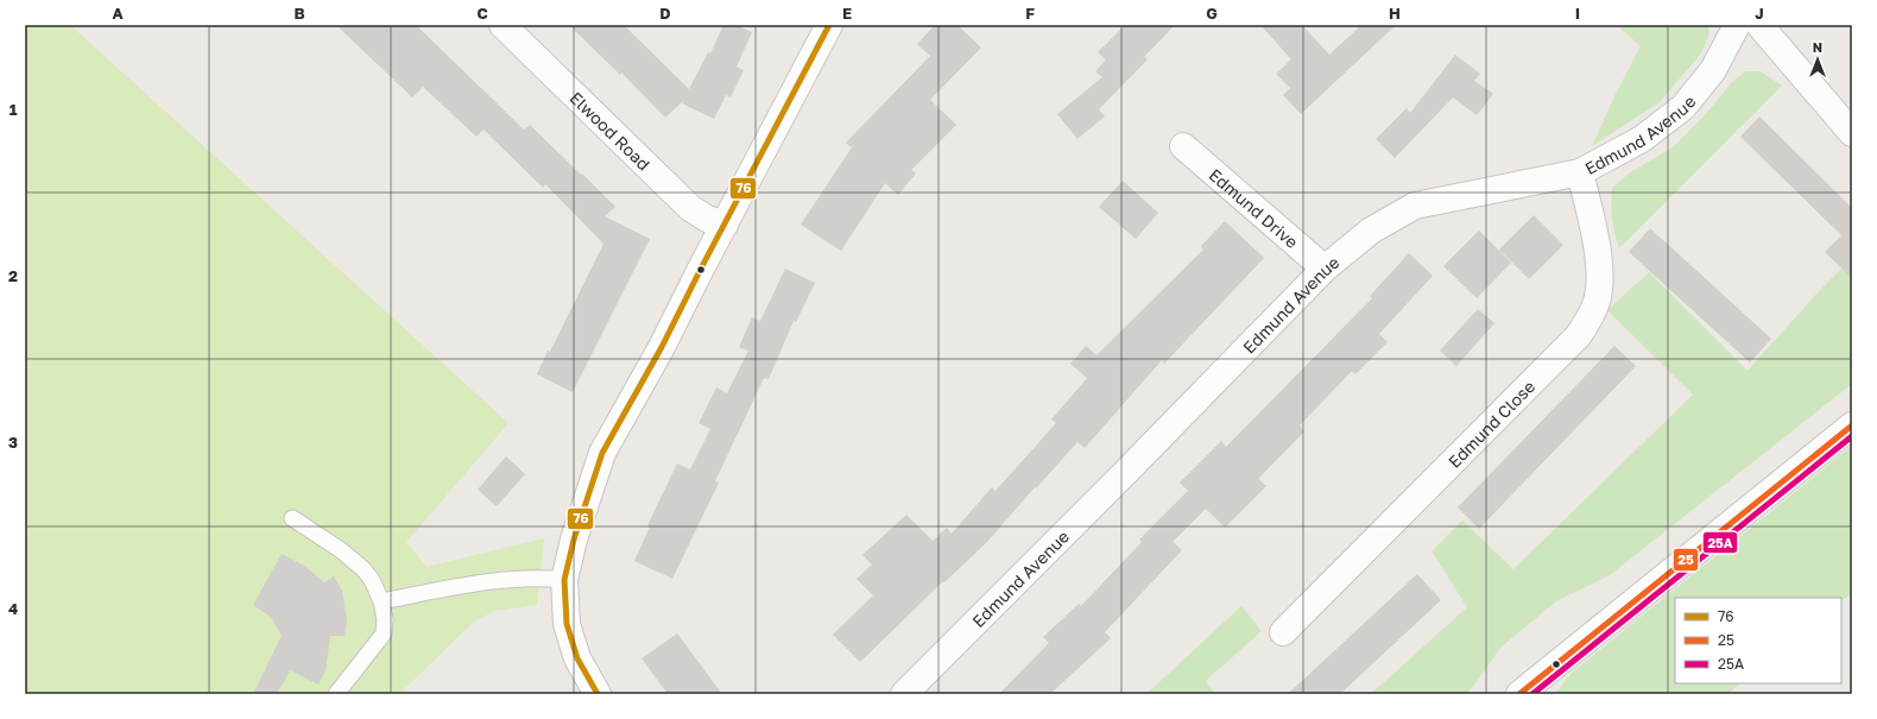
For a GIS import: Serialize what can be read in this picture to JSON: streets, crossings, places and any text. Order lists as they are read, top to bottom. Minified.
{"streets":{"street":["Elwood Road","Edmund Avenue","Edmund Drive","Edmund Close"]},"crossings":[["Edmund Avenue","Edmund Drive"],["Edmund Avenue","Edmund Close"]],"lines":["transit line 76","transit line 25","transit line 25A"],"legend":["76","25","25A"],"north":"top","grid":{"columns":["A","B","C","D","E","F","G","H","I","J"],"rows":["1","2","3","4"]}}
